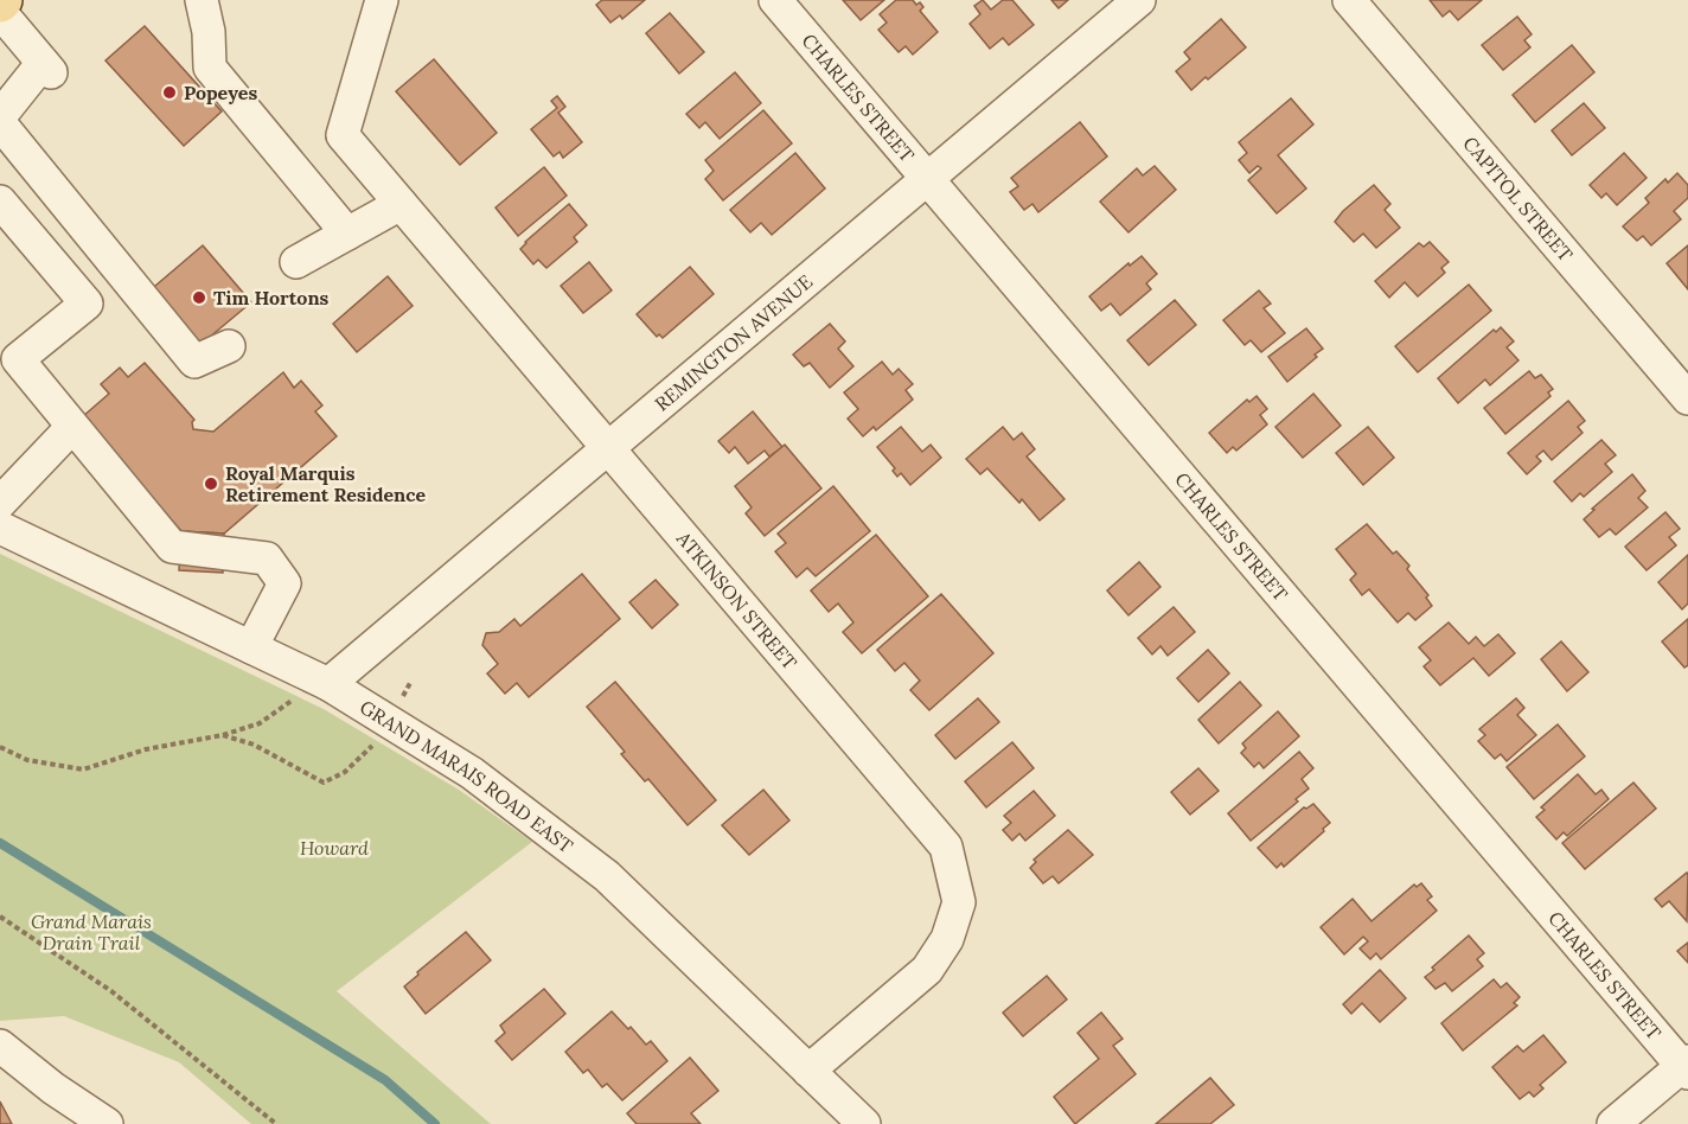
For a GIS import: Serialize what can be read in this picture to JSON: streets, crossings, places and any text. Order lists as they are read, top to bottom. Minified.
{"streets":{"street":["CHARLES STREET","CAPITOL STREET","REMINGTON AVENUE","ATKINSON STREET","GRAND MARAIS ROAD EAST"]},"crossings":[["CHARLES STREET","REMINGTON AVENUE"],["REMINGTON AVENUE","ATKINSON STREET"],["REMINGTON AVENUE","GRAND MARAIS ROAD EAST"],["ATKINSON STREET","GRAND MARAIS ROAD EAST"]],"parks":["Howard","Grand Marais Drain Trail"],"places":["Popeyes","Tim Hortons","Royal Marquis Retirement Residence"]}
